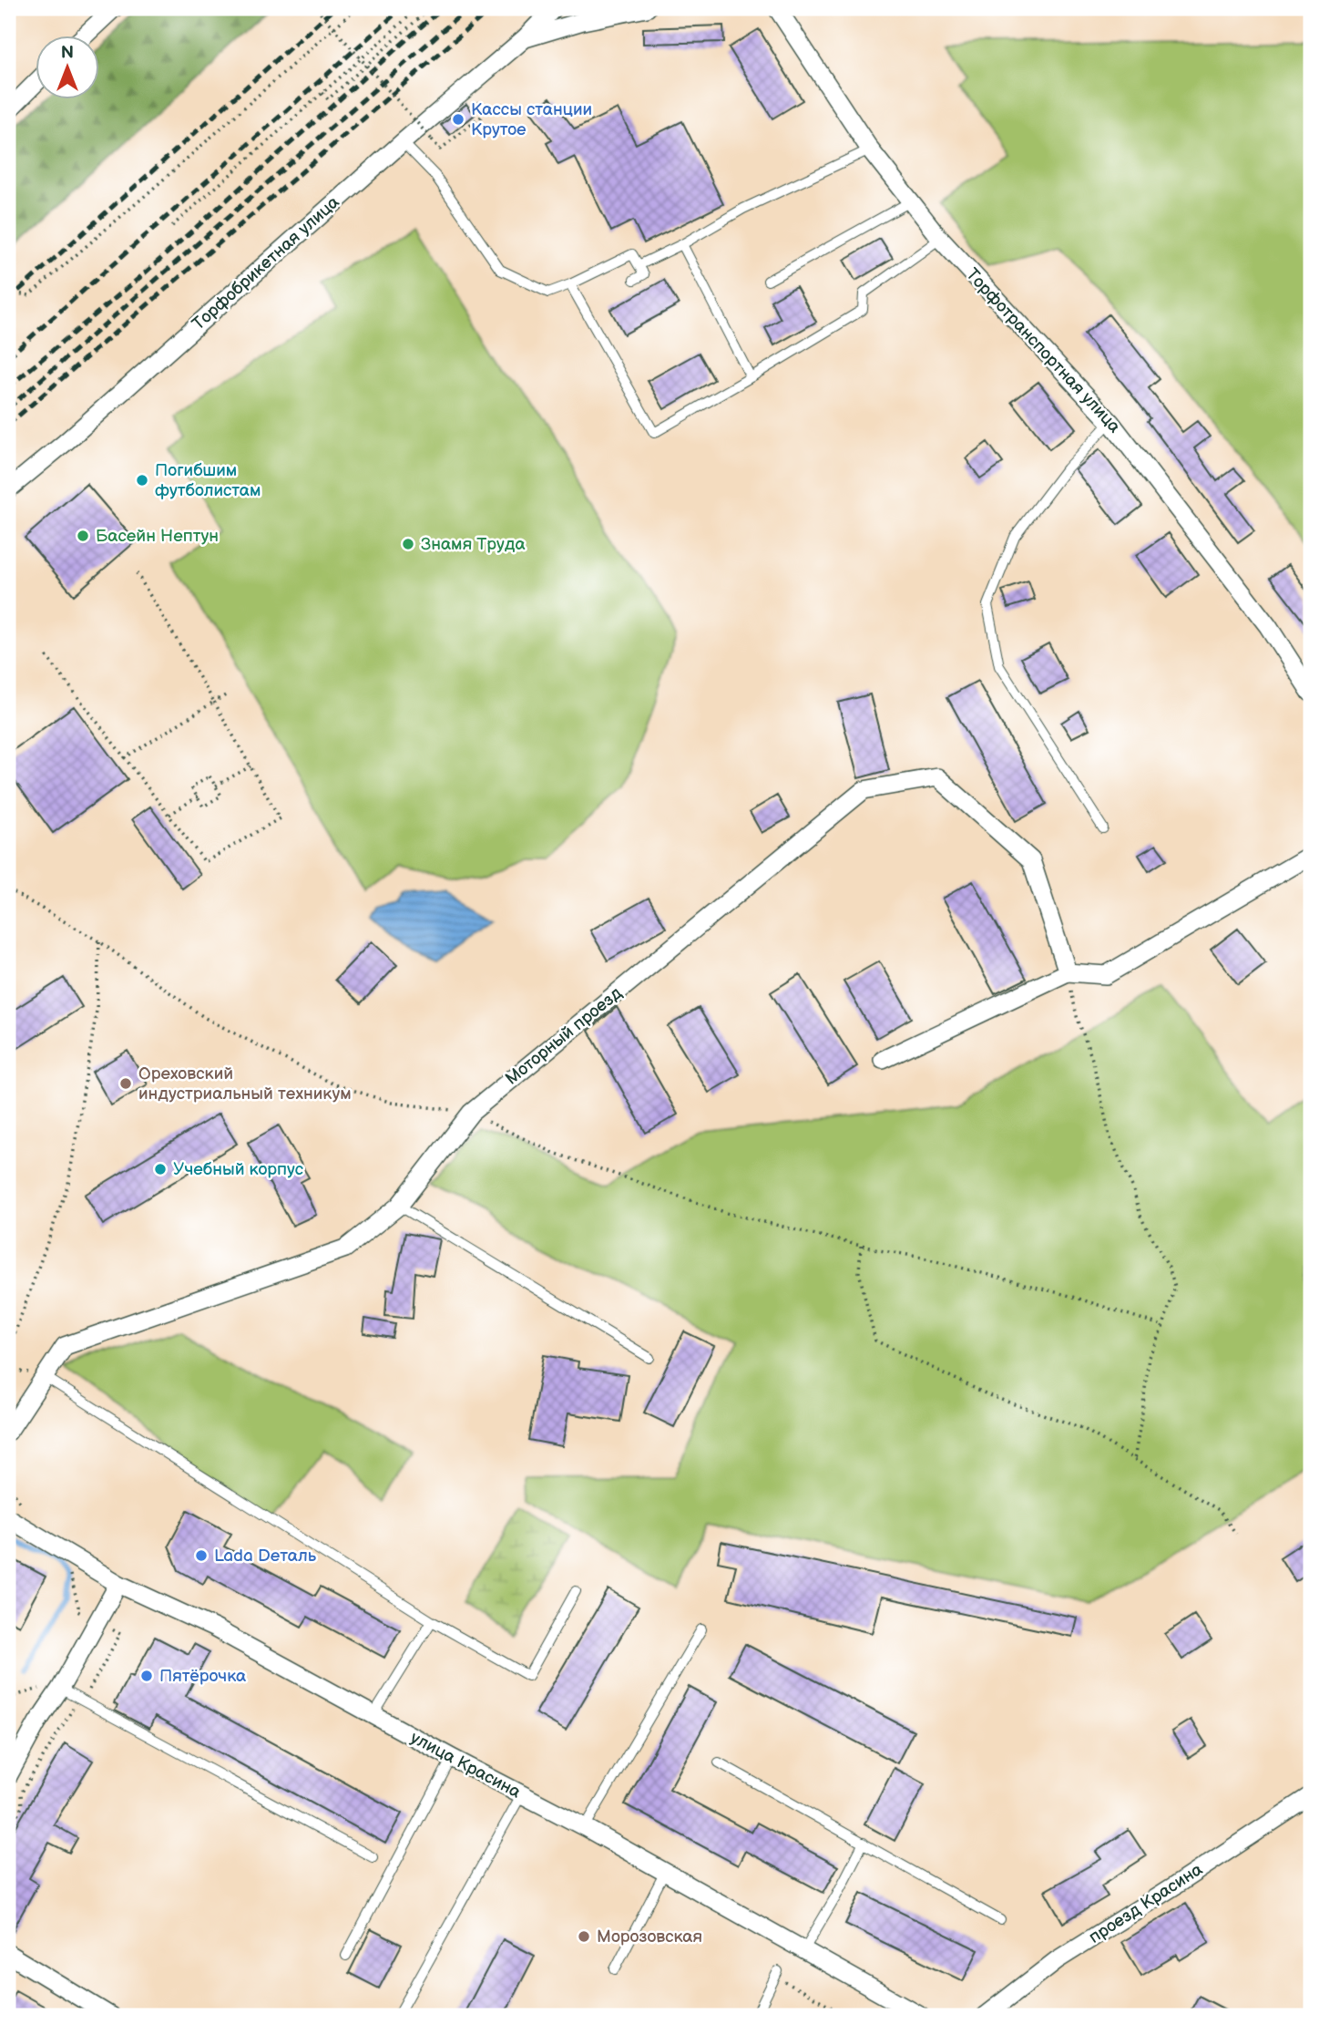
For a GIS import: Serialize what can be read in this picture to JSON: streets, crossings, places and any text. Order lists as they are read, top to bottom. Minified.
{"streets":{"street":["Торфобрикетная улица","Торфотранспортная улица","Моторный проезд","улица Красина","проезд Красина"]},"places":["Кассы станции Крутое","Погибшим футболистам","Басейн Нептун","Знамя Труда","Ореховский индустриальный техникум","Учебный корпус","Lada Dеталь","Пятёрочка","Морозовская"],"north":"top"}
